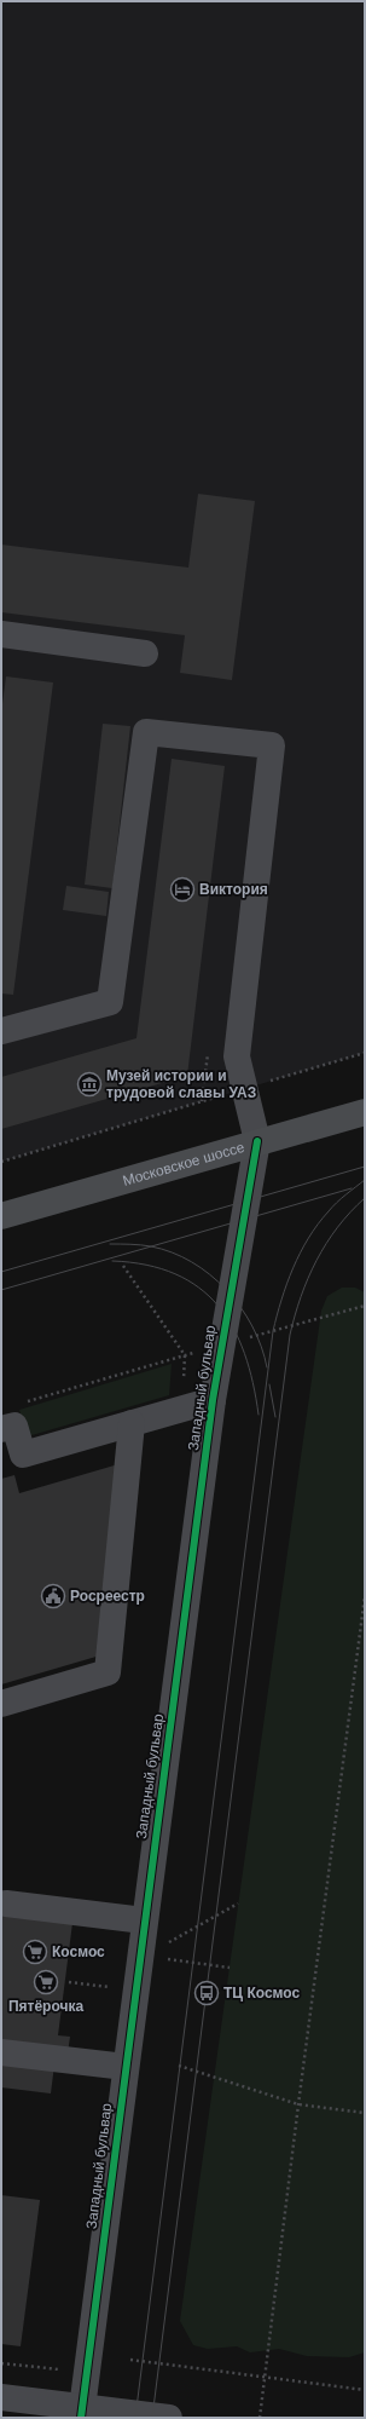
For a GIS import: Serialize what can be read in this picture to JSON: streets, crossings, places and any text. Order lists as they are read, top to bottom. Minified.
{"streets":{"main road":["Московское шоссе"],"street":["Западный бульвар"]},"crossings":[["Московское шоссе","Западный бульвар"]],"places":{"hotel":["Виктория"],"museum":["Музей истории и трудовой славы УАЗ"],"public building":["Росреестр"],"supermarket":["Космос","Пятёрочка"],"bus stop":["ТЦ Космос"]}}
